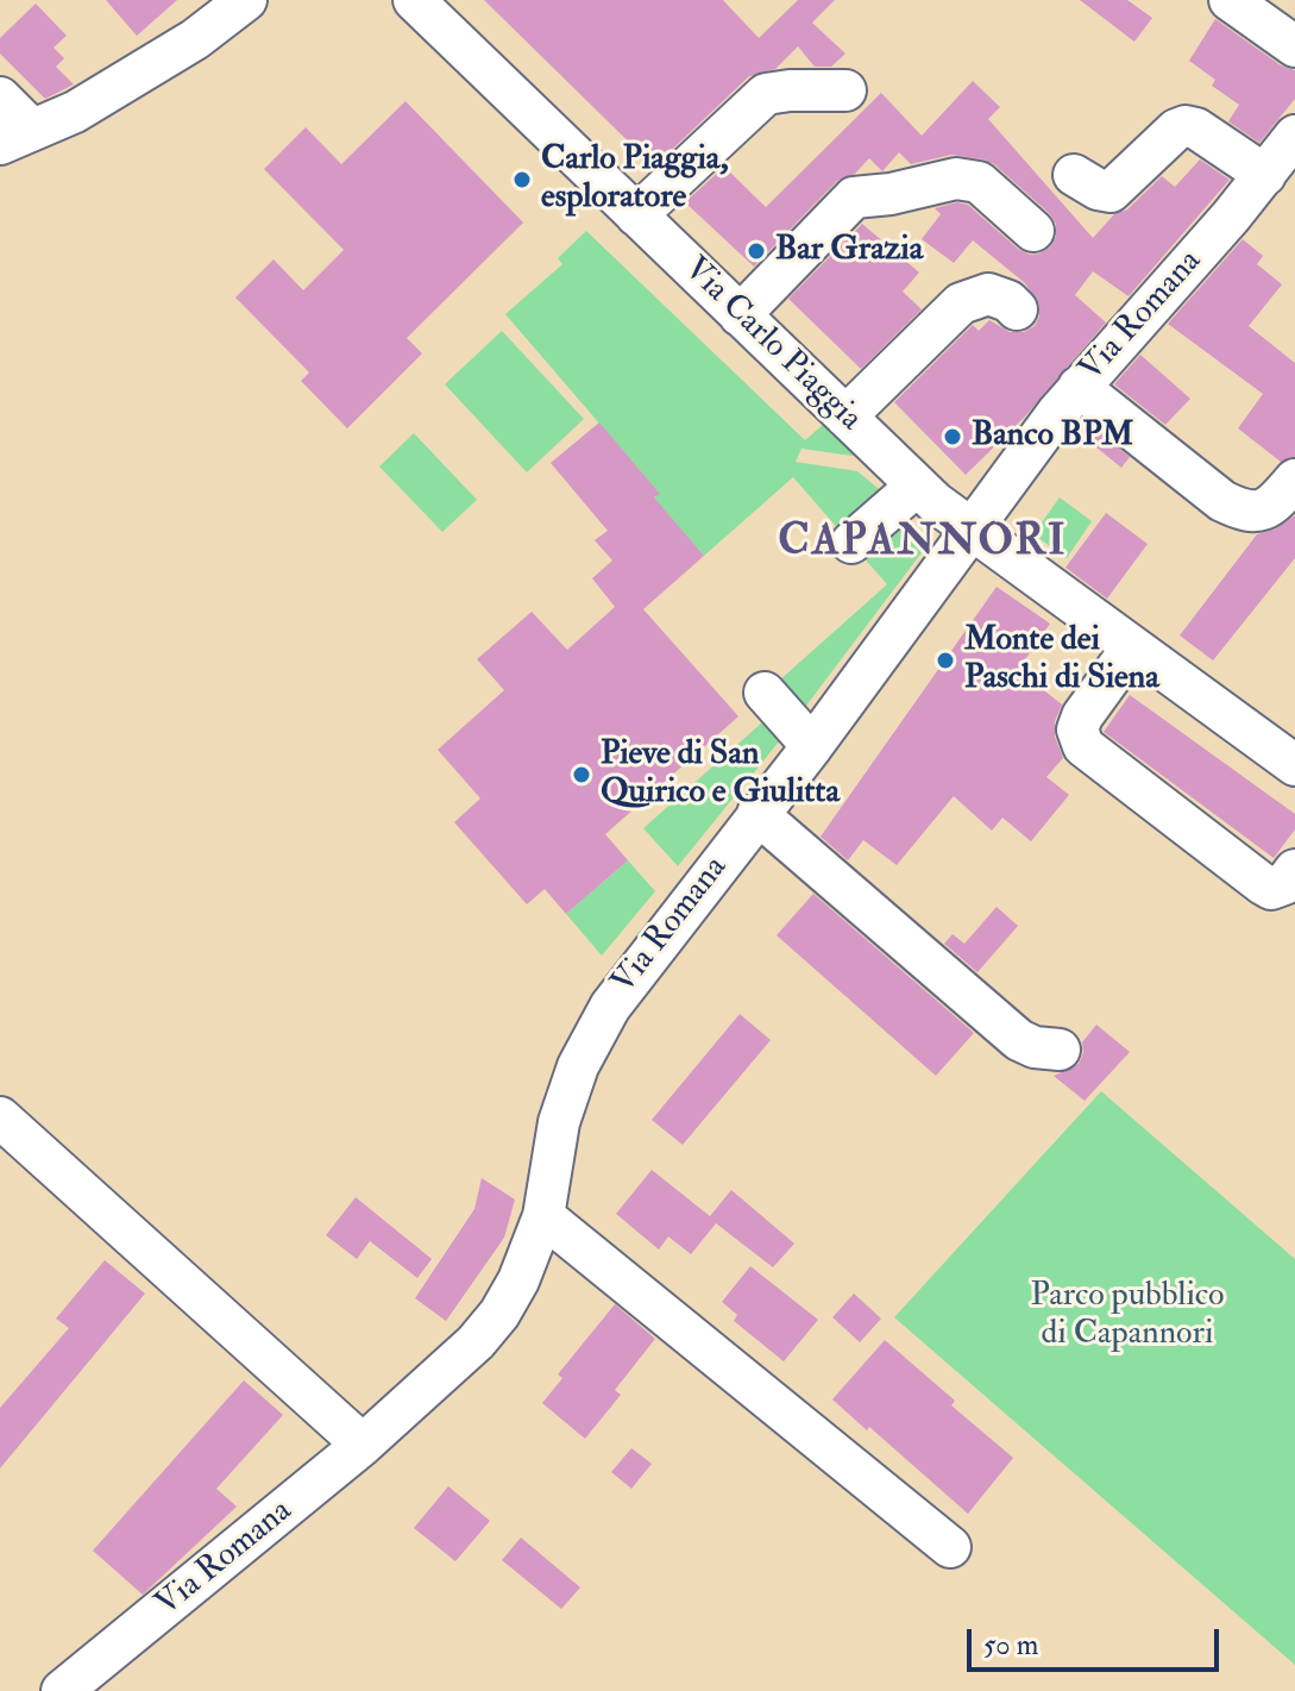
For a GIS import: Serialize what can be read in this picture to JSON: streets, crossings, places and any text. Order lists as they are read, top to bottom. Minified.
{"streets":{"street":["Via Romana","Via Carlo Piaggia"]},"crossings":[["Via Romana","Via Carlo Piaggia"]],"districts":["CAPANNORI"],"parks":["Parco pubblico di Capannori"],"places":["Carlo Piaggia, esploratore","Bar Grazia","Banco BPM","Monte dei Paschi di Siena","Pieve di San Quirico e Giulitta"],"scale_bar":"50 m"}
